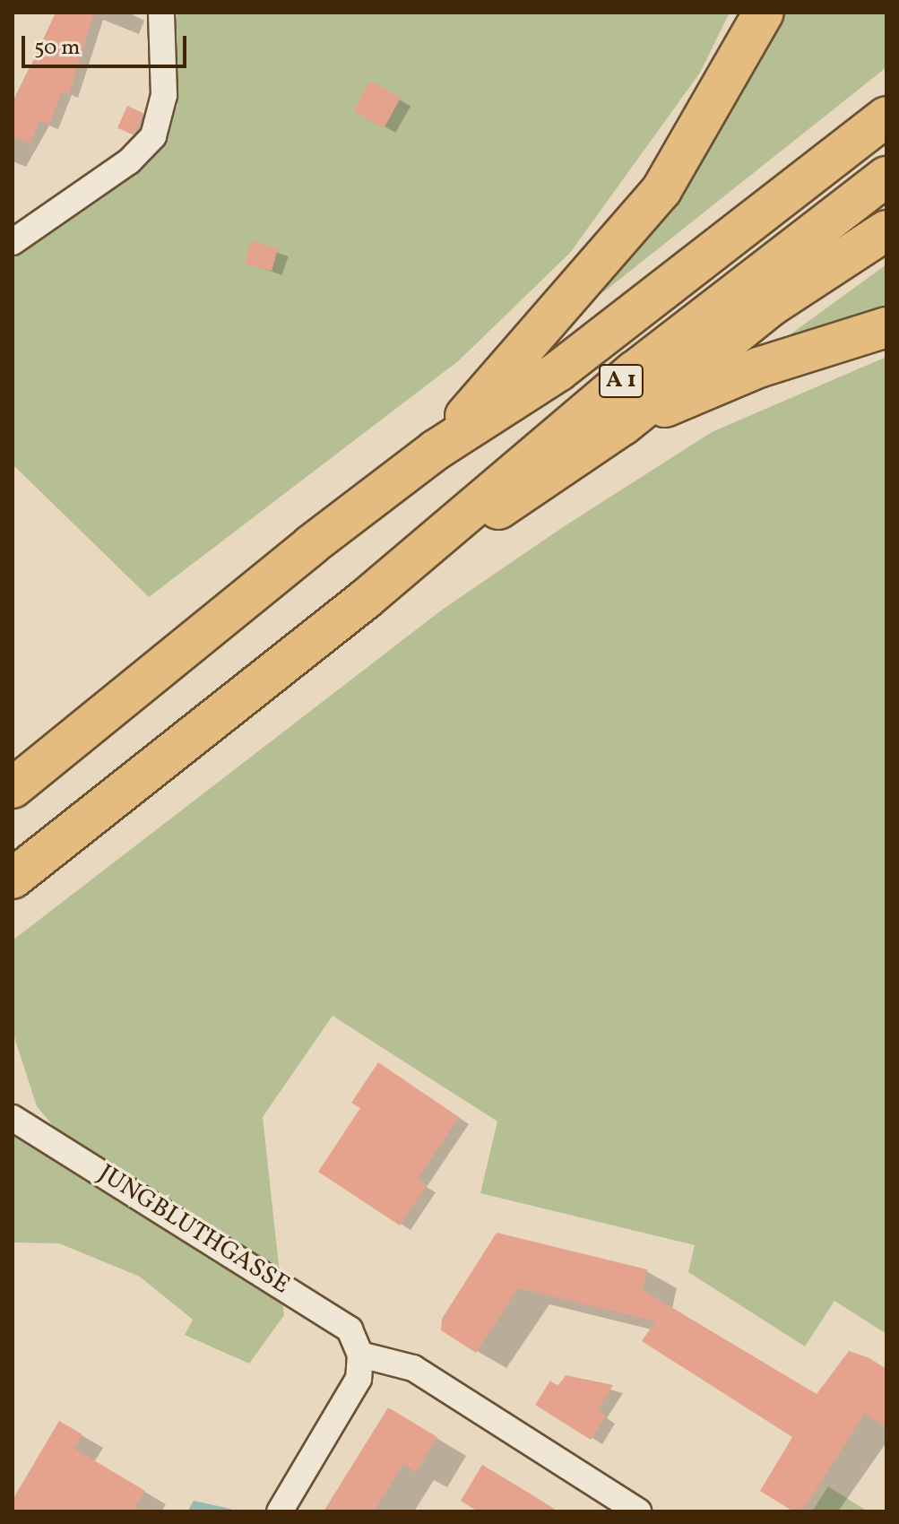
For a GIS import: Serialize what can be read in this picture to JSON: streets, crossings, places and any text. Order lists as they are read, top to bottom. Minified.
{"streets":{"highway":["A 1"],"street":["JUNGBLUTHGASSE"]},"scale_bar":"50 m"}
